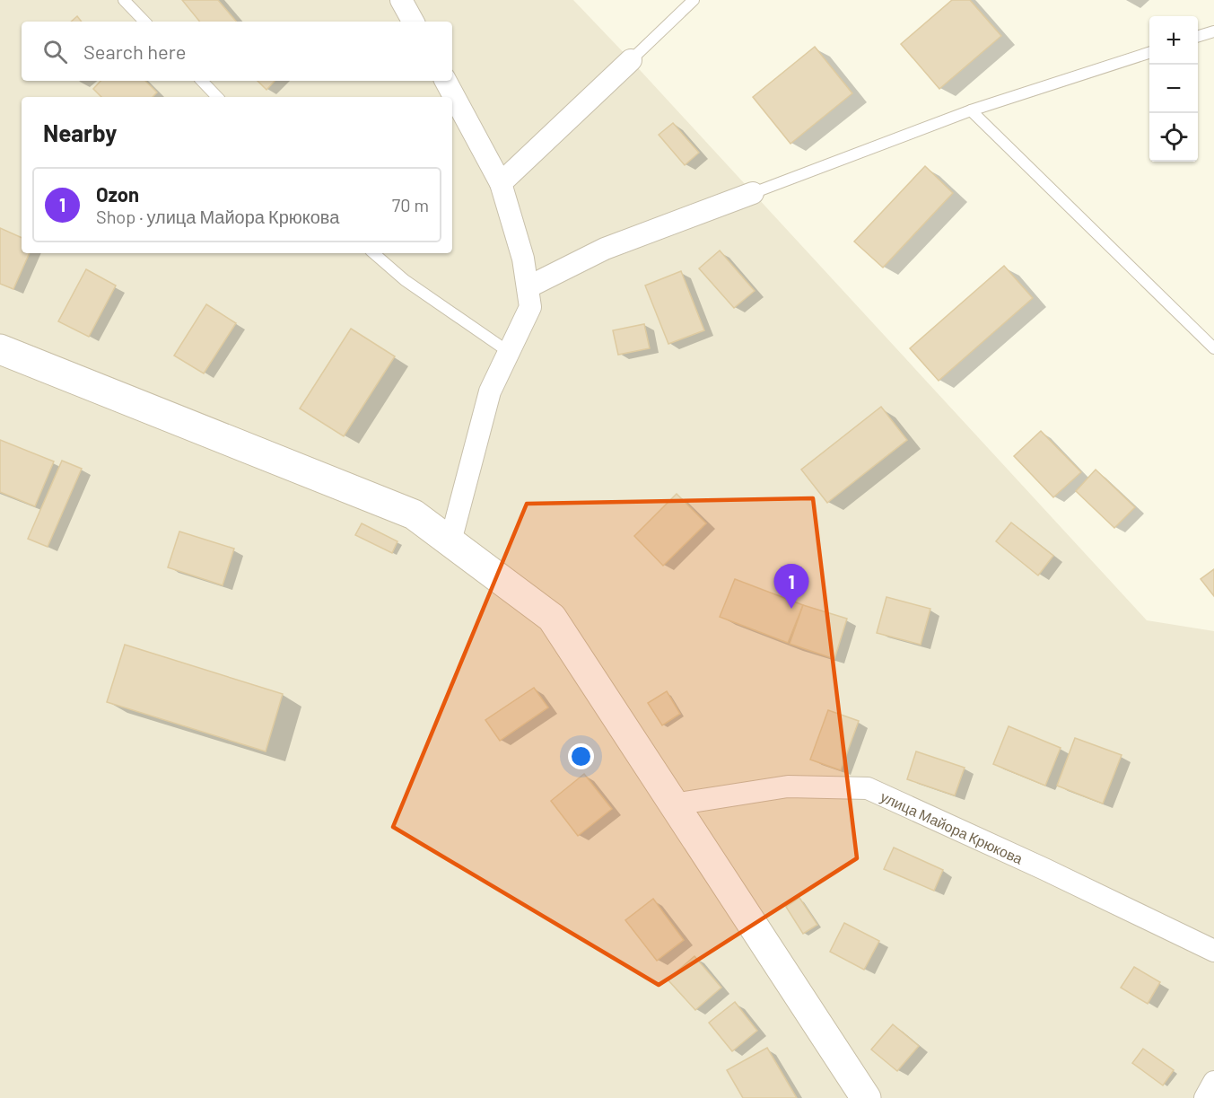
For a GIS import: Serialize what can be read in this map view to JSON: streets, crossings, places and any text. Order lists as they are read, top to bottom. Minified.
{"streets":{"street":["улица Майора Крюкова"]},"page":{"map_buttons":["+","−"],"search":"Search here","heading":"Nearby","list":[{"mark":"1","name":"Ozon","note":"Shop · улица Майора Крюкова","value":"70 m"}],"pins":"1"}}
